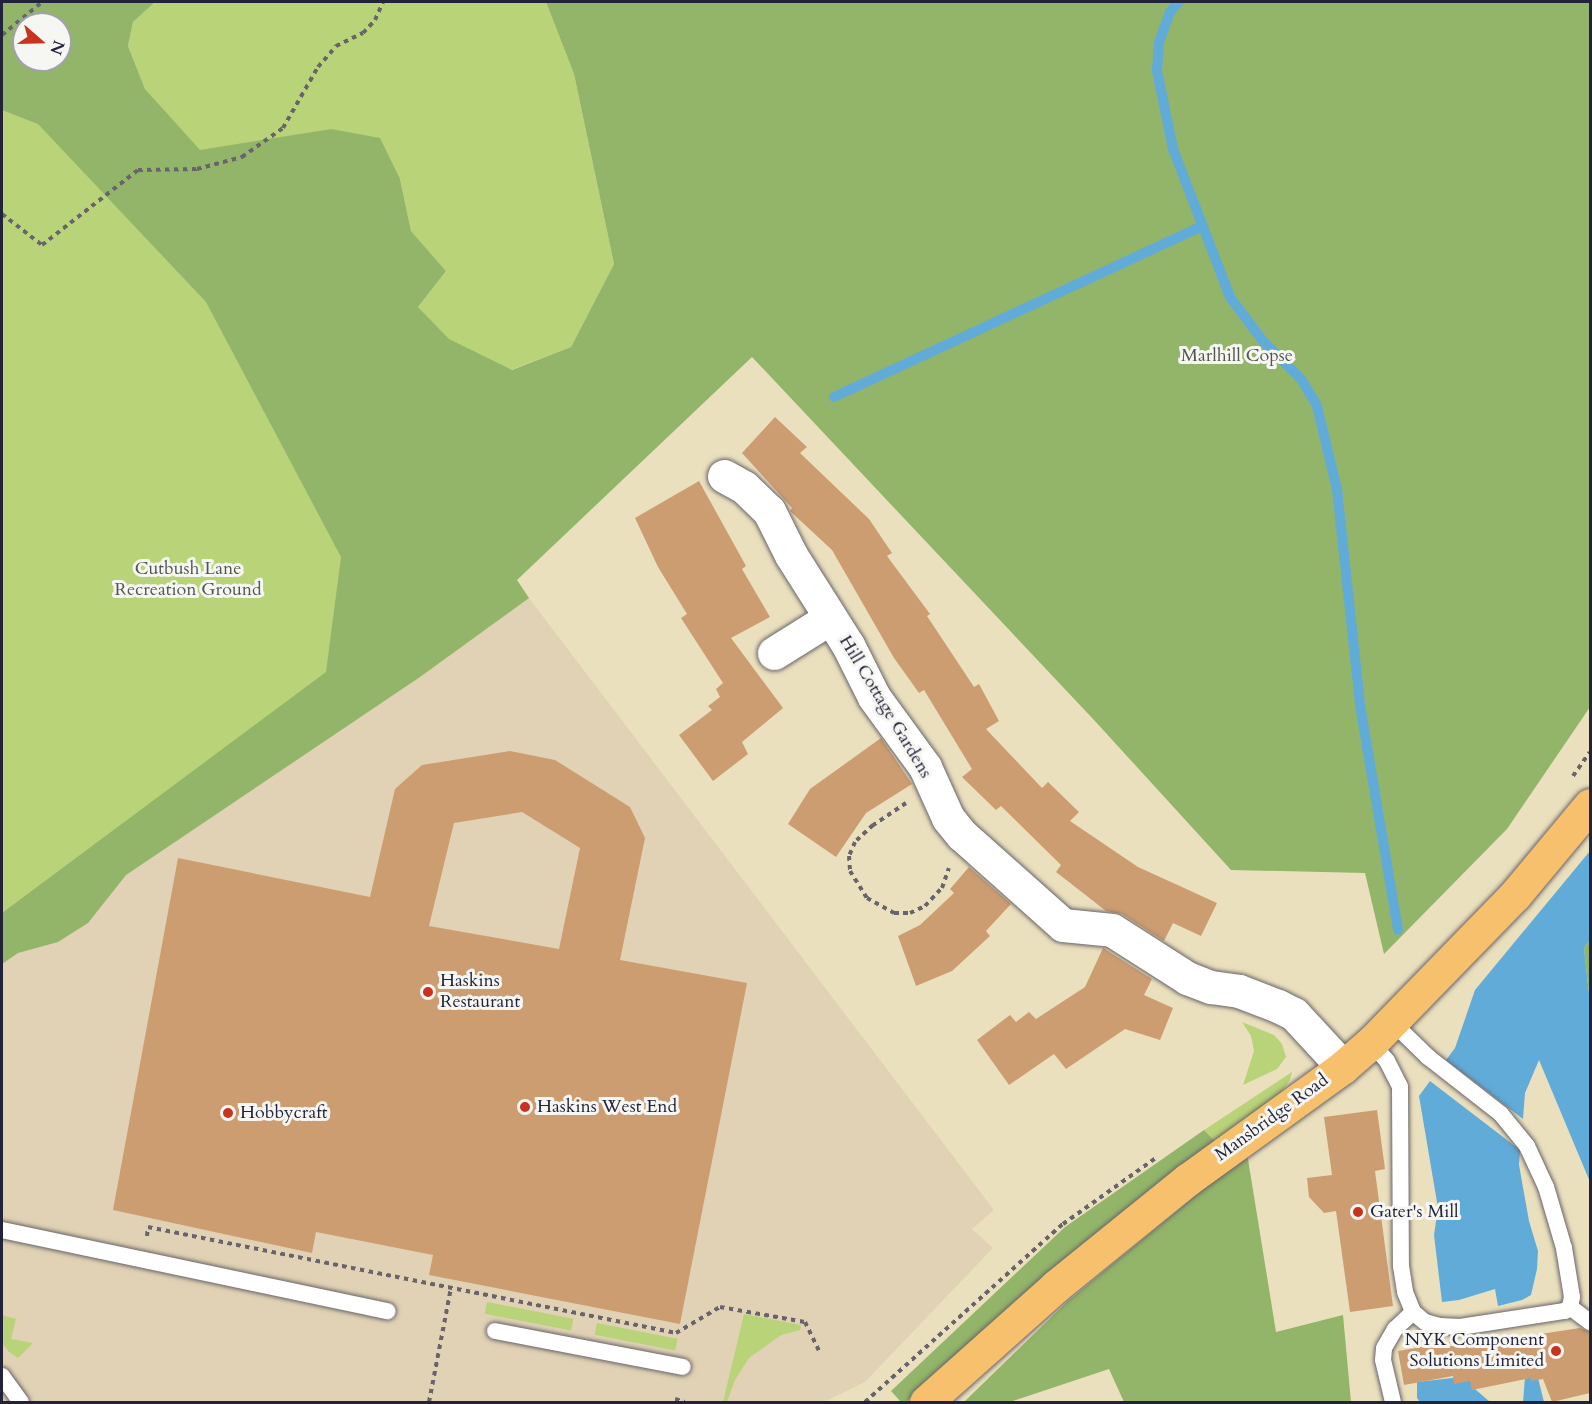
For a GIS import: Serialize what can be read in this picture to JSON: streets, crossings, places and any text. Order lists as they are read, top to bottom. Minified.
{"streets":{"main road":["Mansbridge Road"],"street":["Hill Cottage Gardens"]},"crossings":[["Hill Cottage Gardens","Mansbridge Road"]],"parks":["Marlhill Copse","Cutbush Lane Recreation Ground"],"places":["Haskins Restaurant","Haskins West End","Hobbycraft","Gater's Mill","NYK Component Solutions Limited"],"north":"right"}
